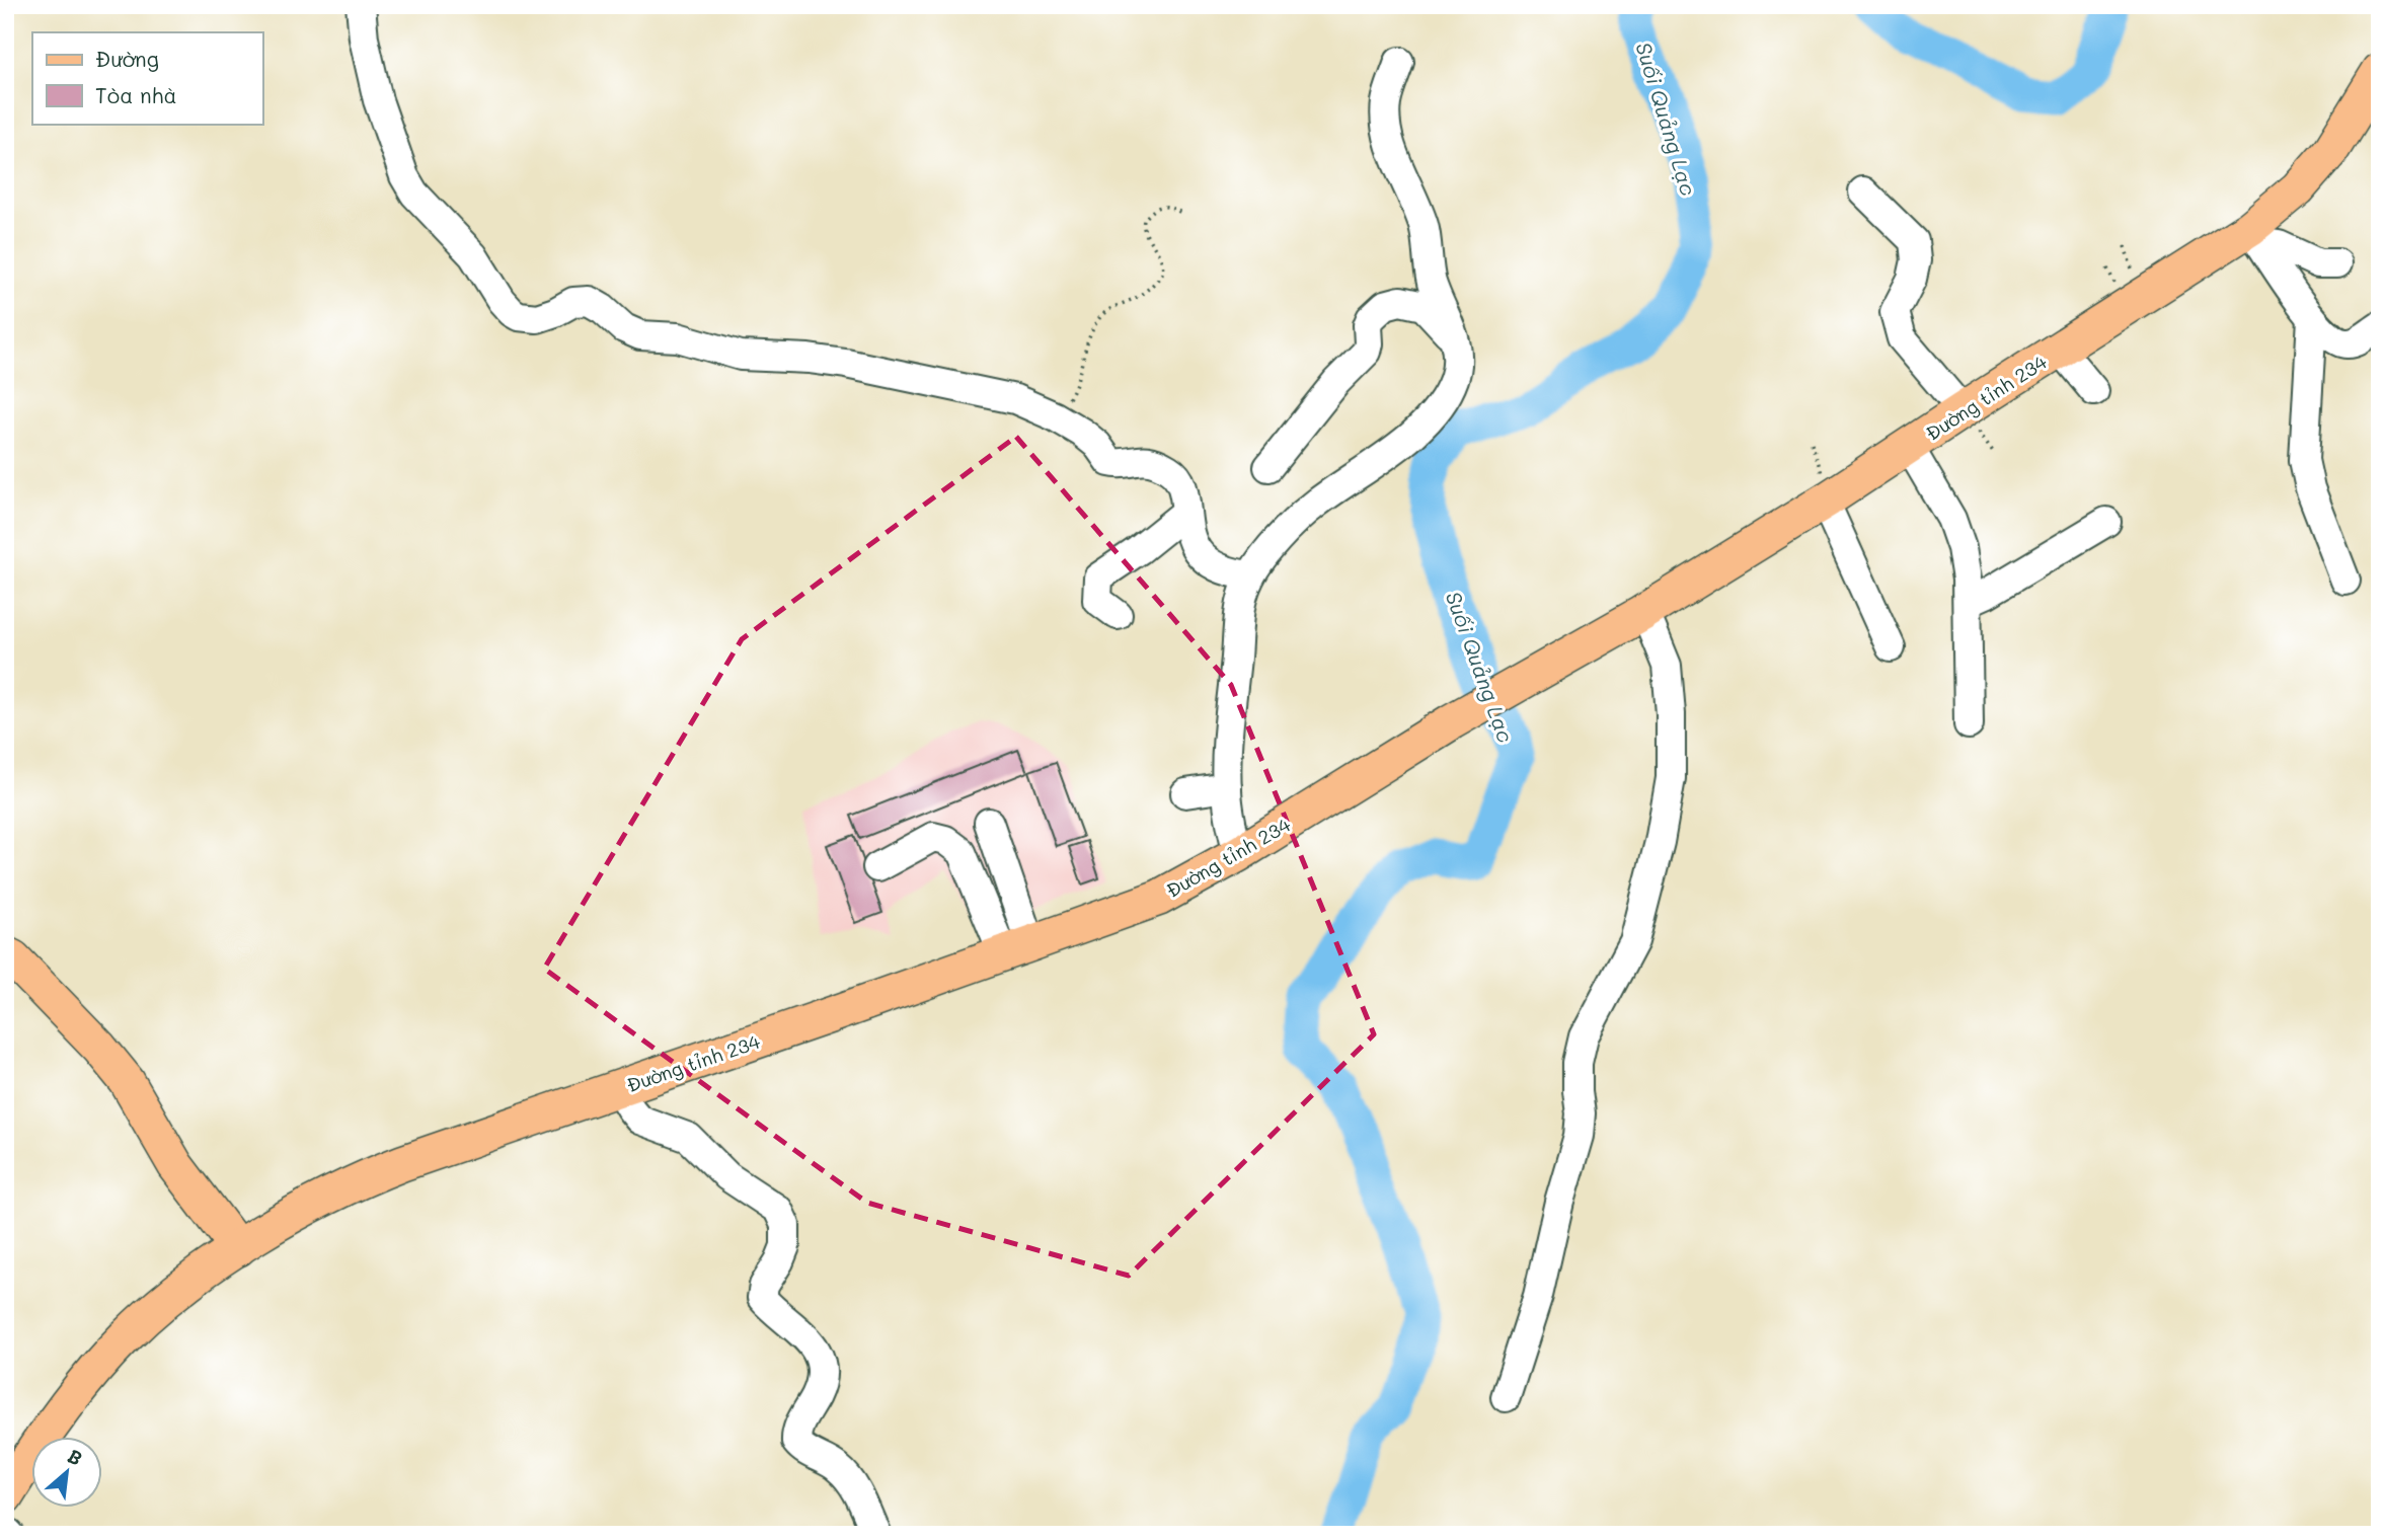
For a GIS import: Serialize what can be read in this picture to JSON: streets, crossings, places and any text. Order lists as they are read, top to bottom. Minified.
{"streets":{"main road":["Đường tỉnh 234"]},"water":["Suối Quảng Lạc"],"legend":["Đường","Tòa nhà"],"north":"top right"}
